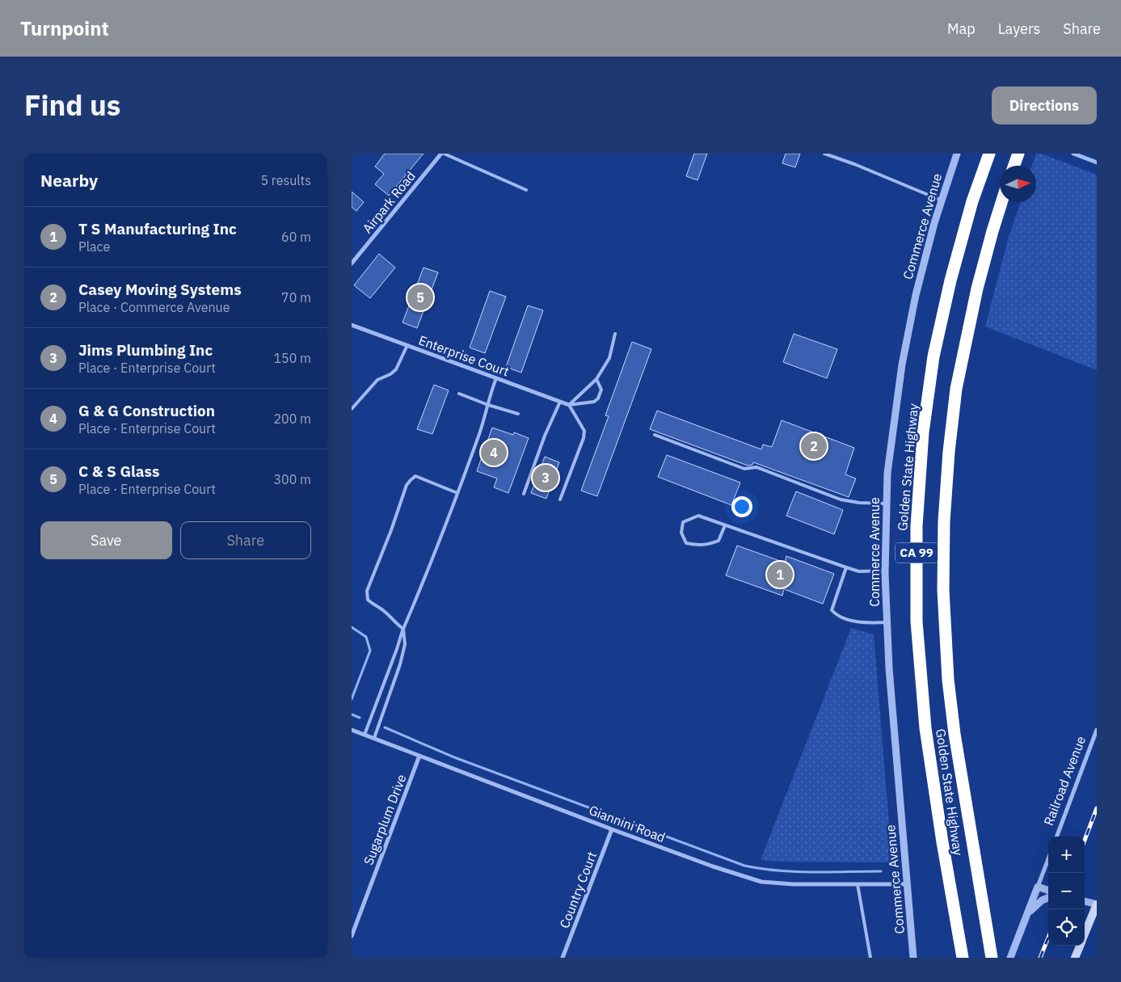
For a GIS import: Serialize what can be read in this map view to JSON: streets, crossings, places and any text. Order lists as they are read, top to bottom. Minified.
{"streets":{"highway":["Golden State Highway","CA 99"],"street":["Airpark Road","Commerce Avenue","Enterprise Court","Railroad Avenue","Sugarplum Drive","Giannini Road","Country Court"]},"crossings":[["Commerce Avenue","Giannini Road"],["Sugarplum Drive","Giannini Road"],["Giannini Road","Country Court"]],"north":"right","page":{"header":"Turnpoint","nav":["Map","Layers","Share"],"title":"Find us","buttons":["Directions",["Save","Share"]],"heading":["Nearby","5 results"],"list":[{"mark":"1","name":"T S Manufacturing Inc","note":"Place","value":"60 m"},{"mark":"2","name":"Casey Moving Systems","note":"Place · Commerce Avenue","value":"70 m"},{"mark":"3","name":"Jims Plumbing Inc","note":"Place · Enterprise Court","value":"150 m"},{"mark":"4","name":"G & G Construction","note":"Place · Enterprise Court","value":"200 m"},{"mark":"5","name":"C & S Glass","note":"Place · Enterprise Court","value":"300 m"}],"pins":["5","2","4","3","1"],"map_buttons":["+","−"]}}
